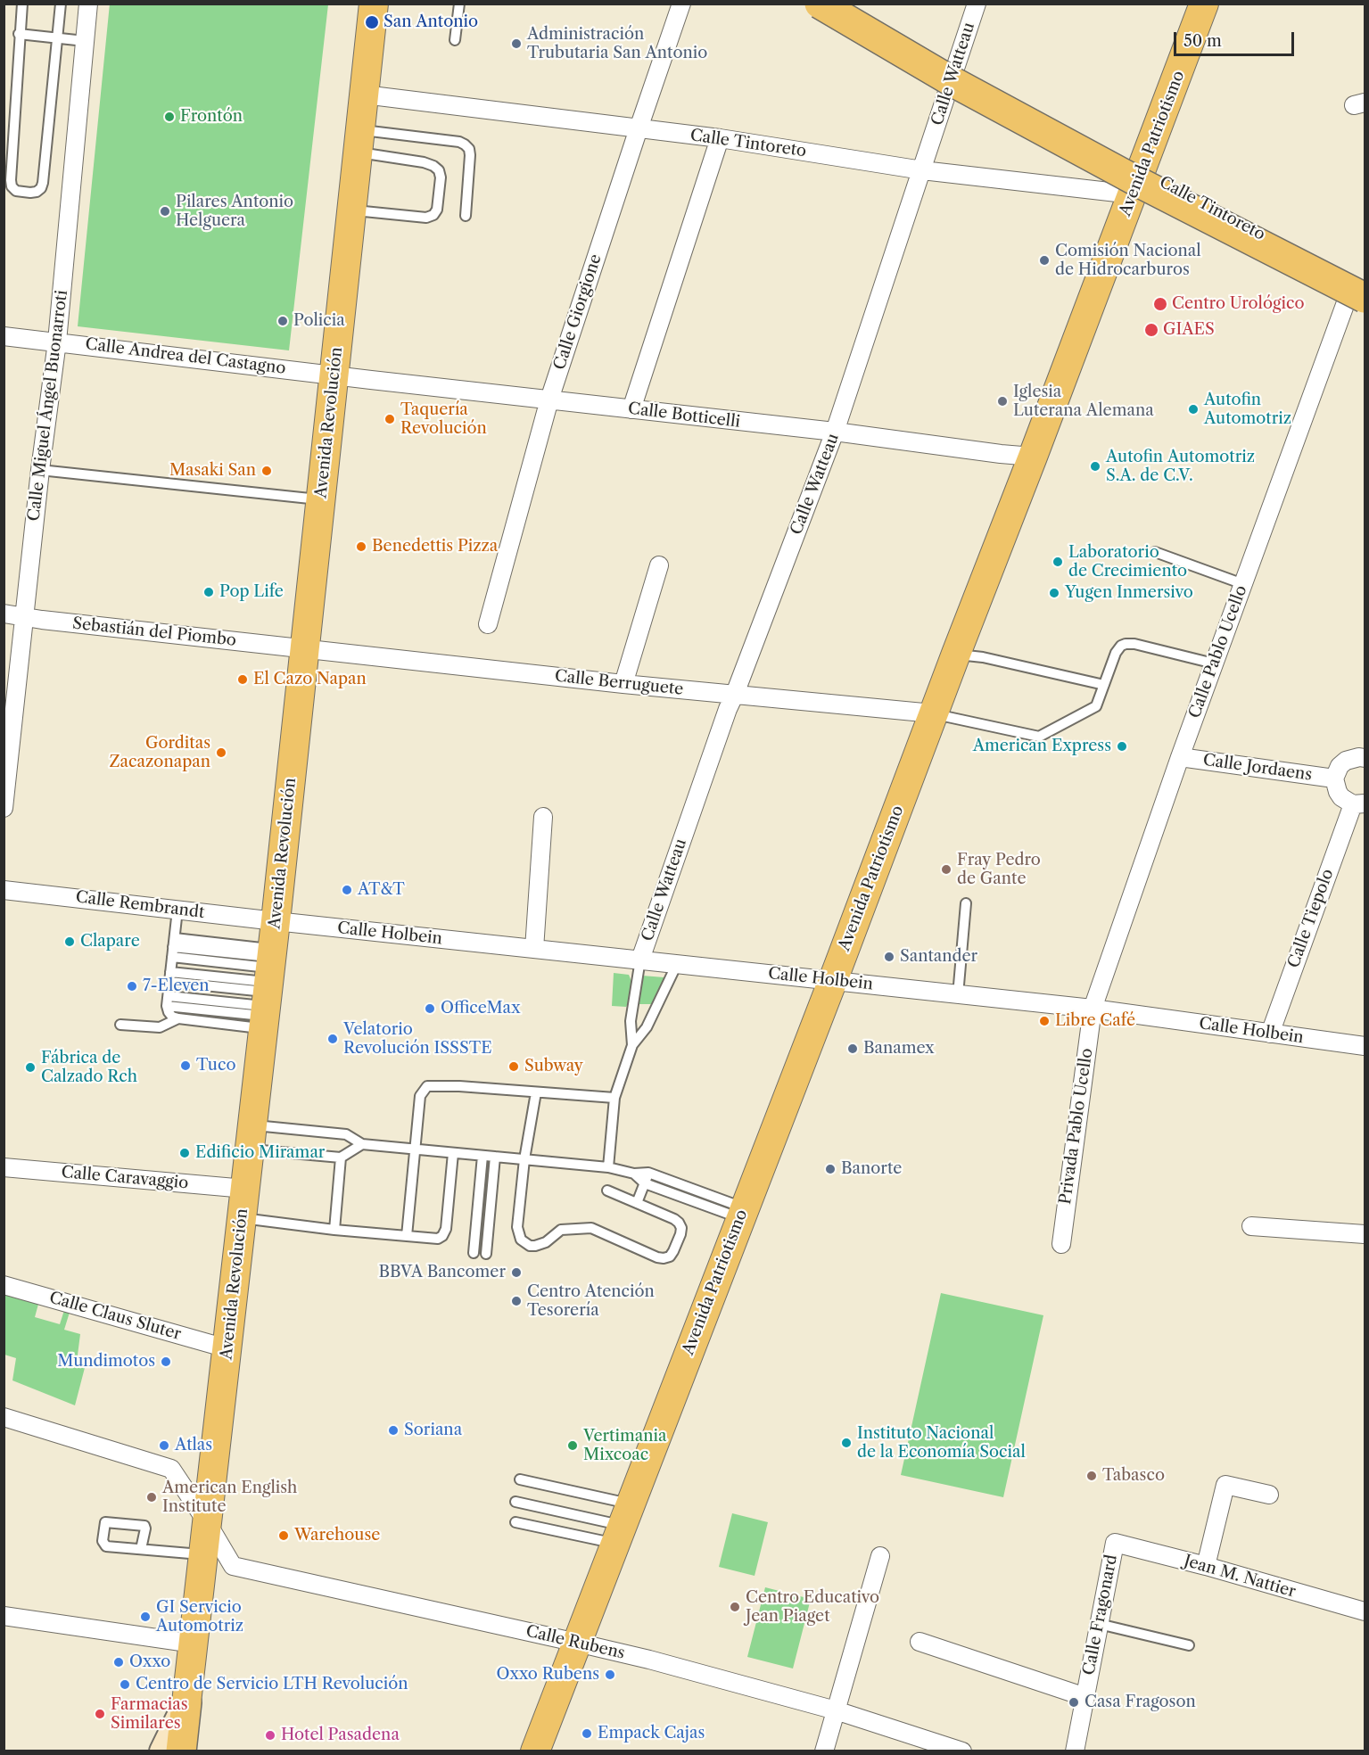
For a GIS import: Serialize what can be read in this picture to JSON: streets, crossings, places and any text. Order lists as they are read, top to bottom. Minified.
{"streets":{"main road":["Calle Tintoreto","Avenida Patriotismo","Avenida Revolución"],"street":["Calle Watteau","Calle Giorgione","Calle Andrea del Castagno","Calle Miguel Ángel Buonarroti","Calle Botticelli","Sebastián del Piombo","Calle Pablo Ucello","Calle Berruguete","Calle Jordaens","Calle Rembrandt","Calle Tiepolo","Calle Holbein","Privada Pablo Ucello","Calle Caravaggio","Calle Claus Sluter","Jean M. Nattier","Calle Fragonard","Calle Rubens"]},"crossings":[["Calle Watteau","Calle Tintoreto"],["Calle Watteau","Calle Botticelli"],["Calle Watteau","Calle Berruguete"],["Calle Watteau","Calle Holbein"],["Calle Tintoreto","Avenida Patriotismo"],["Calle Tintoreto","Calle Giorgione"],["Calle Tintoreto","Avenida Revolución"],["Calle Tintoreto","Calle Pablo Ucello"],["Avenida Patriotismo","Calle Botticelli"],["Avenida Patriotismo","Calle Berruguete"],["Avenida Patriotismo","Calle Holbein"],["Avenida Patriotismo","Calle Rubens"],["Calle Giorgione","Calle Botticelli"],["Calle Andrea del Castagno","Calle Miguel Ángel Buonarroti"],["Calle Andrea del Castagno","Calle Botticelli"],["Calle Andrea del Castagno","Avenida Revolución"],["Calle Miguel Ángel Buonarroti","Sebastián del Piombo"],["Calle Botticelli","Avenida Revolución"],["Avenida Revolución","Sebastián del Piombo"],["Avenida Revolución","Calle Berruguete"],["Avenida Revolución","Calle Rembrandt"],["Avenida Revolución","Calle Holbein"],["Avenida Revolución","Calle Caravaggio"],["Avenida Revolución","Calle Claus Sluter"],["Avenida Revolución","Calle Rubens"],["Sebastián del Piombo","Calle Berruguete"],["Calle Pablo Ucello","Calle Jordaens"],["Calle Pablo Ucello","Calle Holbein"],["Calle Pablo Ucello","Privada Pablo Ucello"],["Calle Rembrandt","Calle Holbein"],["Calle Tiepolo","Calle Holbein"],["Calle Holbein","Privada Pablo Ucello"],["Jean M. Nattier","Calle Fragonard"]],"places":["San Antonio","Administración Trubutaria San Antonio","Frontón","Pilares Antonio Helguera","Comisión Nacional de Hidrocarburos","Centro Urológico","Policia","GIAES","Iglesia Luterana Alemana","Autofin Automotriz","Taquería Revolución","Autofin Automotriz S.A. de C.V.","Masaki San","Benedettis Pizza","Laboratorio de Crecimiento","Pop Life","Yugen Inmersivo","El Cazo Napan","American Express","Gorditas Zacazonapan","Fray Pedro de Gante","AT&T","Clapare","Santander","7-Eleven","OfficeMax","Libre Café","Velatorio Revolución ISSSTE","Banamex","Tuco","Subway","Fábrica de Calzado Rch","Edificio Miramar","Banorte","BBVA Bancomer","Centro Atención Tesorería","Mundimotos","Soriana","Instituto Nacional de la Economía Social","Atlas","Vertimania Mixcoac","Tabasco","American English Institute","Warehouse","Centro Educativo Jean Piaget","GI Servicio Automotriz","Oxxo","Oxxo Rubens","Centro de Servicio LTH Revolución","Casa Fragoson","Farmacias Similares","Empack Cajas","Hotel Pasadena"],"scale_bar":"50 m"}
